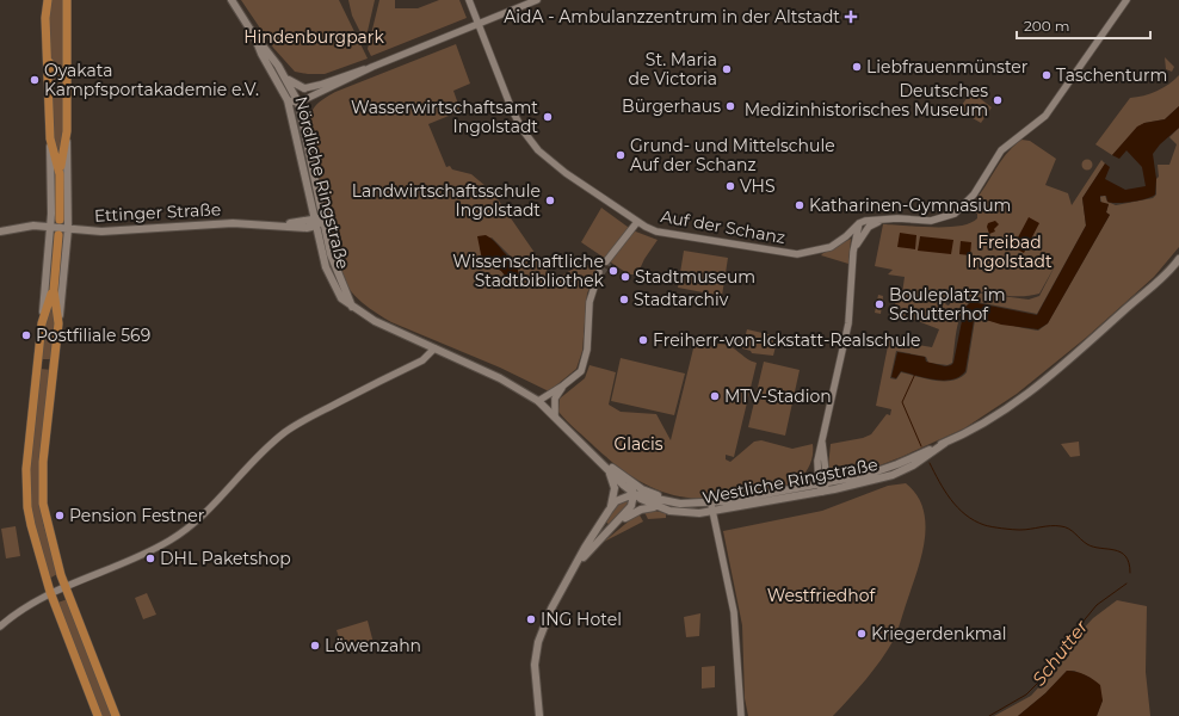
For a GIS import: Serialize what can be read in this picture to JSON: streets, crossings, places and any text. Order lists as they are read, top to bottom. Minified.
{"streets":{"main road":["Nördliche Ringstraße","Ettinger Straße","Westliche Ringstraße"],"street":["Auf der Schanz"]},"crossings":[["Nördliche Ringstraße","Ettinger Straße"],["Nördliche Ringstraße","Westliche Ringstraße"]],"water":["Schutter"],"parks":["Hindenburgpark","Freibad Ingolstadt","Glacis","Westfriedhof"],"places":{"health":["AidA - Ambulanzzentrum in der Altstadt"],"other":["Liebfrauenmünster","St. Maria de Victoria","Taschenturm","Oyakata Kampfsportakademie e.V.","Deutsches Medizinhistorisches Museum","Bürgerhaus","Wasserwirtschaftsamt Ingolstadt","Grund- und Mittelschule Auf der Schanz","VHS","Landwirtschaftsschule Ingolstadt","Katharinen-Gymnasium","Wissenschaftliche Stadtbibliothek","Stadtmuseum","Stadtarchiv","Bouleplatz im Schutterhof","Postfiliale 569","Freiherr-von-Ickstatt-Realschule","MTV-Stadion","Pension Festner","DHL Paketshop","ING Hotel","Kriegerdenkmal","Löwenzahn"]},"scale_bar":"200 m"}
